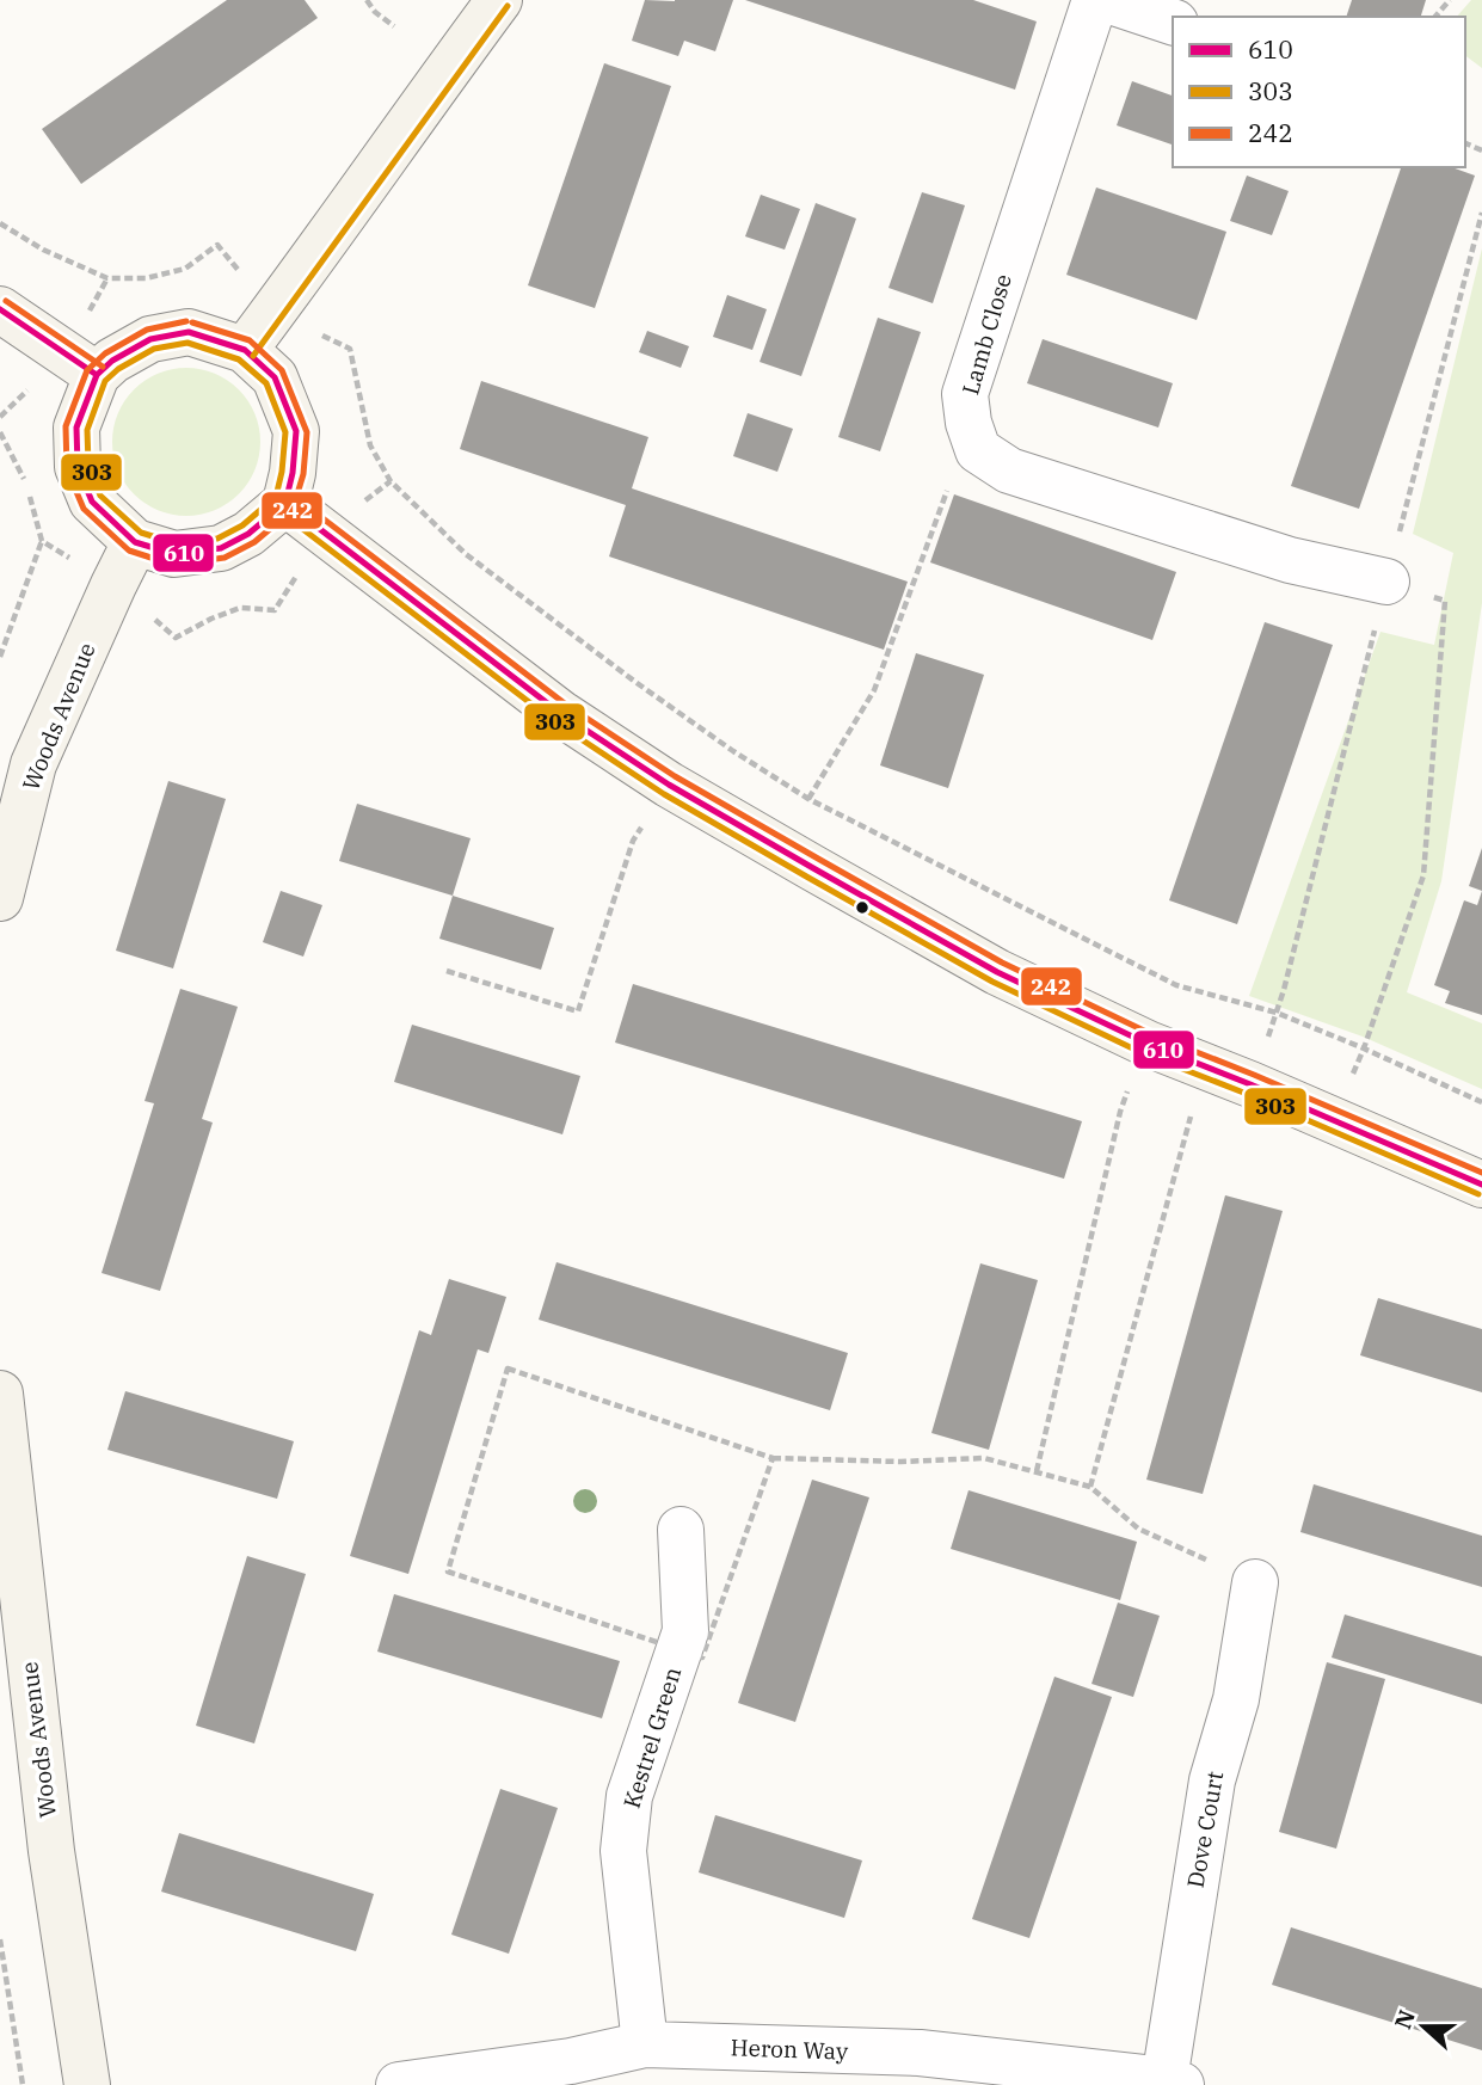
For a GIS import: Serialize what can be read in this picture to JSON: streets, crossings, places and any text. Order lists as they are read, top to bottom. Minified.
{"streets":{"street":["Lamb Close","Woods Avenue","Kestrel Green","Dove Court","Heron Way"]},"crossings":[["Kestrel Green","Heron Way"],["Dove Court","Heron Way"]],"lines":["transit line 303","transit line 242","transit line 610"],"legend":["610","303","242"],"north":"left"}
